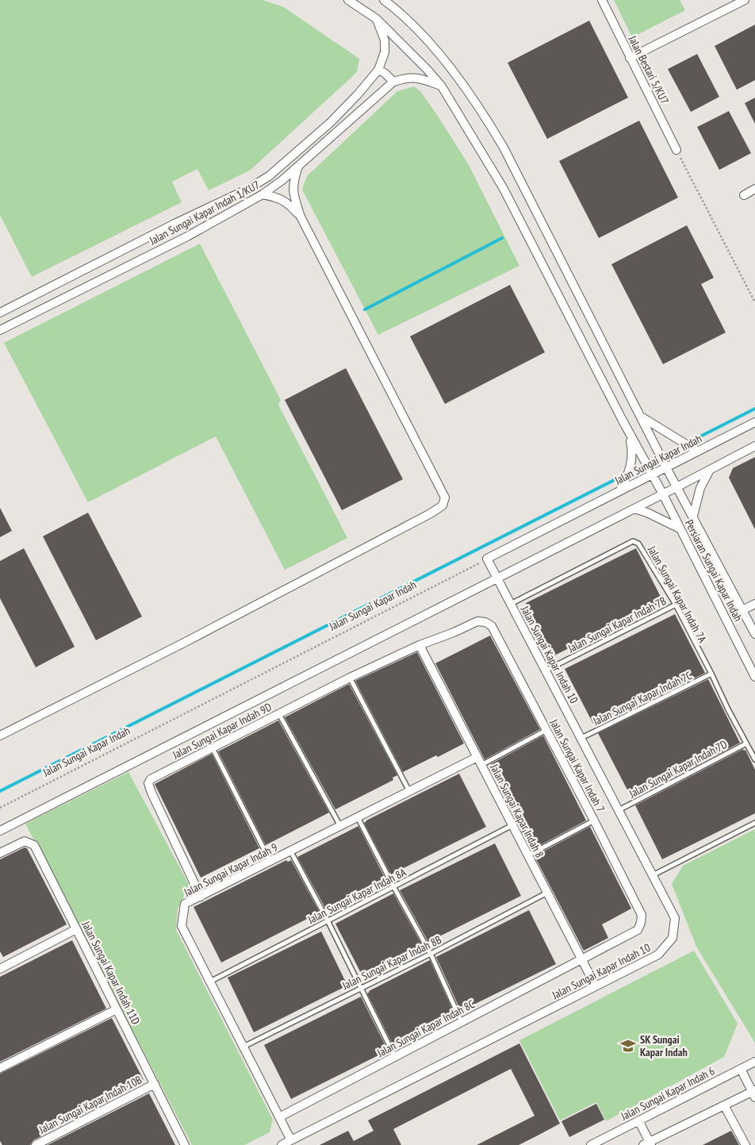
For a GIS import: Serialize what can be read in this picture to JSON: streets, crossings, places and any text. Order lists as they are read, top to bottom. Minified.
{"streets":{"street":["Jalan Bestari 5/KU7","Jalan Sungai Kapar Indah 1/KU7","Jalan Sungai Kapar Indah","Persiaran Sungai Kapar Indah","Jalan Sungai Kapar Indah 10","Jalan Sungai Kapar Indah 9D","Jalan Sungai Kapar Indah 7","Jalan Sungai Kapar Indah 8","Jalan Sungai Kapar Indah 9","Jalan Sungai Kapar Indah 11D","Jalan Sungai Kapar Indah 8C","Jalan Sungai Kapar Indah 6","Jalan Sungai Kapar Indah 10B"],"lane":["Jalan Sungai Kapar Indah 7A","Jalan Sungai Kapar Indah 7B","Jalan Sungai Kapar Indah 7C","Jalan Sungai Kapar Indah 7D","Jalan Sungai Kapar Indah 8A","Jalan Sungai Kapar Indah 8B"]},"crossings":[["Jalan Sungai Kapar Indah 1/KU7","Persiaran Sungai Kapar Indah"],["Jalan Sungai Kapar Indah","Persiaran Sungai Kapar Indah"],["Jalan Sungai Kapar Indah","Jalan Sungai Kapar Indah 10"],["Jalan Sungai Kapar Indah 7A","Jalan Sungai Kapar Indah 7B"],["Jalan Sungai Kapar Indah 7A","Jalan Sungai Kapar Indah 10"],["Jalan Sungai Kapar Indah 7A","Jalan Sungai Kapar Indah 7C"],["Jalan Sungai Kapar Indah 7A","Jalan Sungai Kapar Indah 7D"],["Jalan Sungai Kapar Indah 7B","Jalan Sungai Kapar Indah 10"],["Jalan Sungai Kapar Indah 10","Jalan Sungai Kapar Indah 7C"],["Jalan Sungai Kapar Indah 10","Jalan Sungai Kapar Indah 7D"],["Jalan Sungai Kapar Indah 10","Jalan Sungai Kapar Indah 8"],["Jalan Sungai Kapar Indah 10","Jalan Sungai Kapar Indah 9"],["Jalan Sungai Kapar Indah 9D","Jalan Sungai Kapar Indah 7"],["Jalan Sungai Kapar Indah 9D","Jalan Sungai Kapar Indah 8"],["Jalan Sungai Kapar Indah 9D","Jalan Sungai Kapar Indah 9"],["Jalan Sungai Kapar Indah 7","Jalan Sungai Kapar Indah 8"],["Jalan Sungai Kapar Indah 7","Jalan Sungai Kapar Indah 8C"],["Jalan Sungai Kapar Indah 8","Jalan Sungai Kapar Indah 9"],["Jalan Sungai Kapar Indah 8","Jalan Sungai Kapar Indah 8A"],["Jalan Sungai Kapar Indah 8","Jalan Sungai Kapar Indah 8B"],["Jalan Sungai Kapar Indah 8","Jalan Sungai Kapar Indah 8C"],["Jalan Sungai Kapar Indah 9","Jalan Sungai Kapar Indah 8A"],["Jalan Sungai Kapar Indah 9","Jalan Sungai Kapar Indah 8B"],["Jalan Sungai Kapar Indah 9","Jalan Sungai Kapar Indah 8C"],["Jalan Sungai Kapar Indah 11D","Jalan Sungai Kapar Indah 10B"]],"places":{"school or university":["SK Sungai Kapar Indah"]}}
